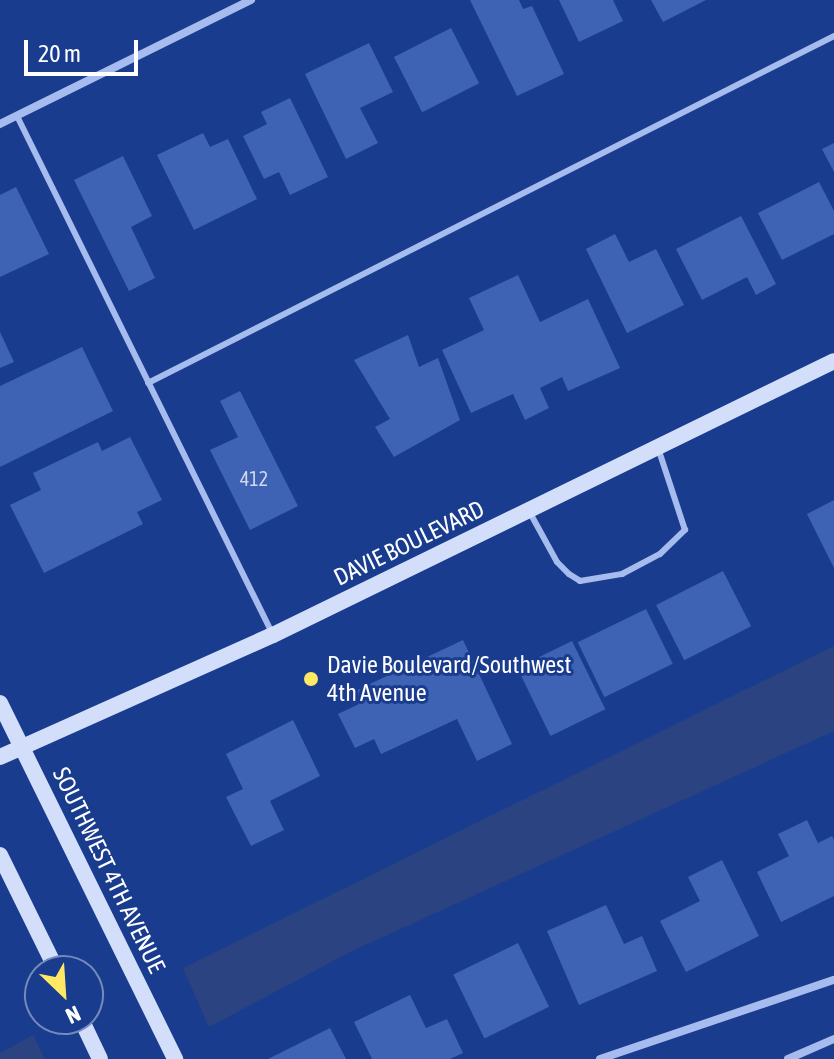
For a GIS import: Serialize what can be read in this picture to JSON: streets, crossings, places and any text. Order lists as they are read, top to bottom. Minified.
{"streets":{"main road":["DAVIE BOULEVARD","SOUTHWEST 4TH AVENUE"]},"crossings":[["DAVIE BOULEVARD","SOUTHWEST 4TH AVENUE"]],"places":["Davie Boulevard/Southwest 4th Avenue"],"house_numbers":["412"],"scale_bar":"20 m","north":"bottom right"}
